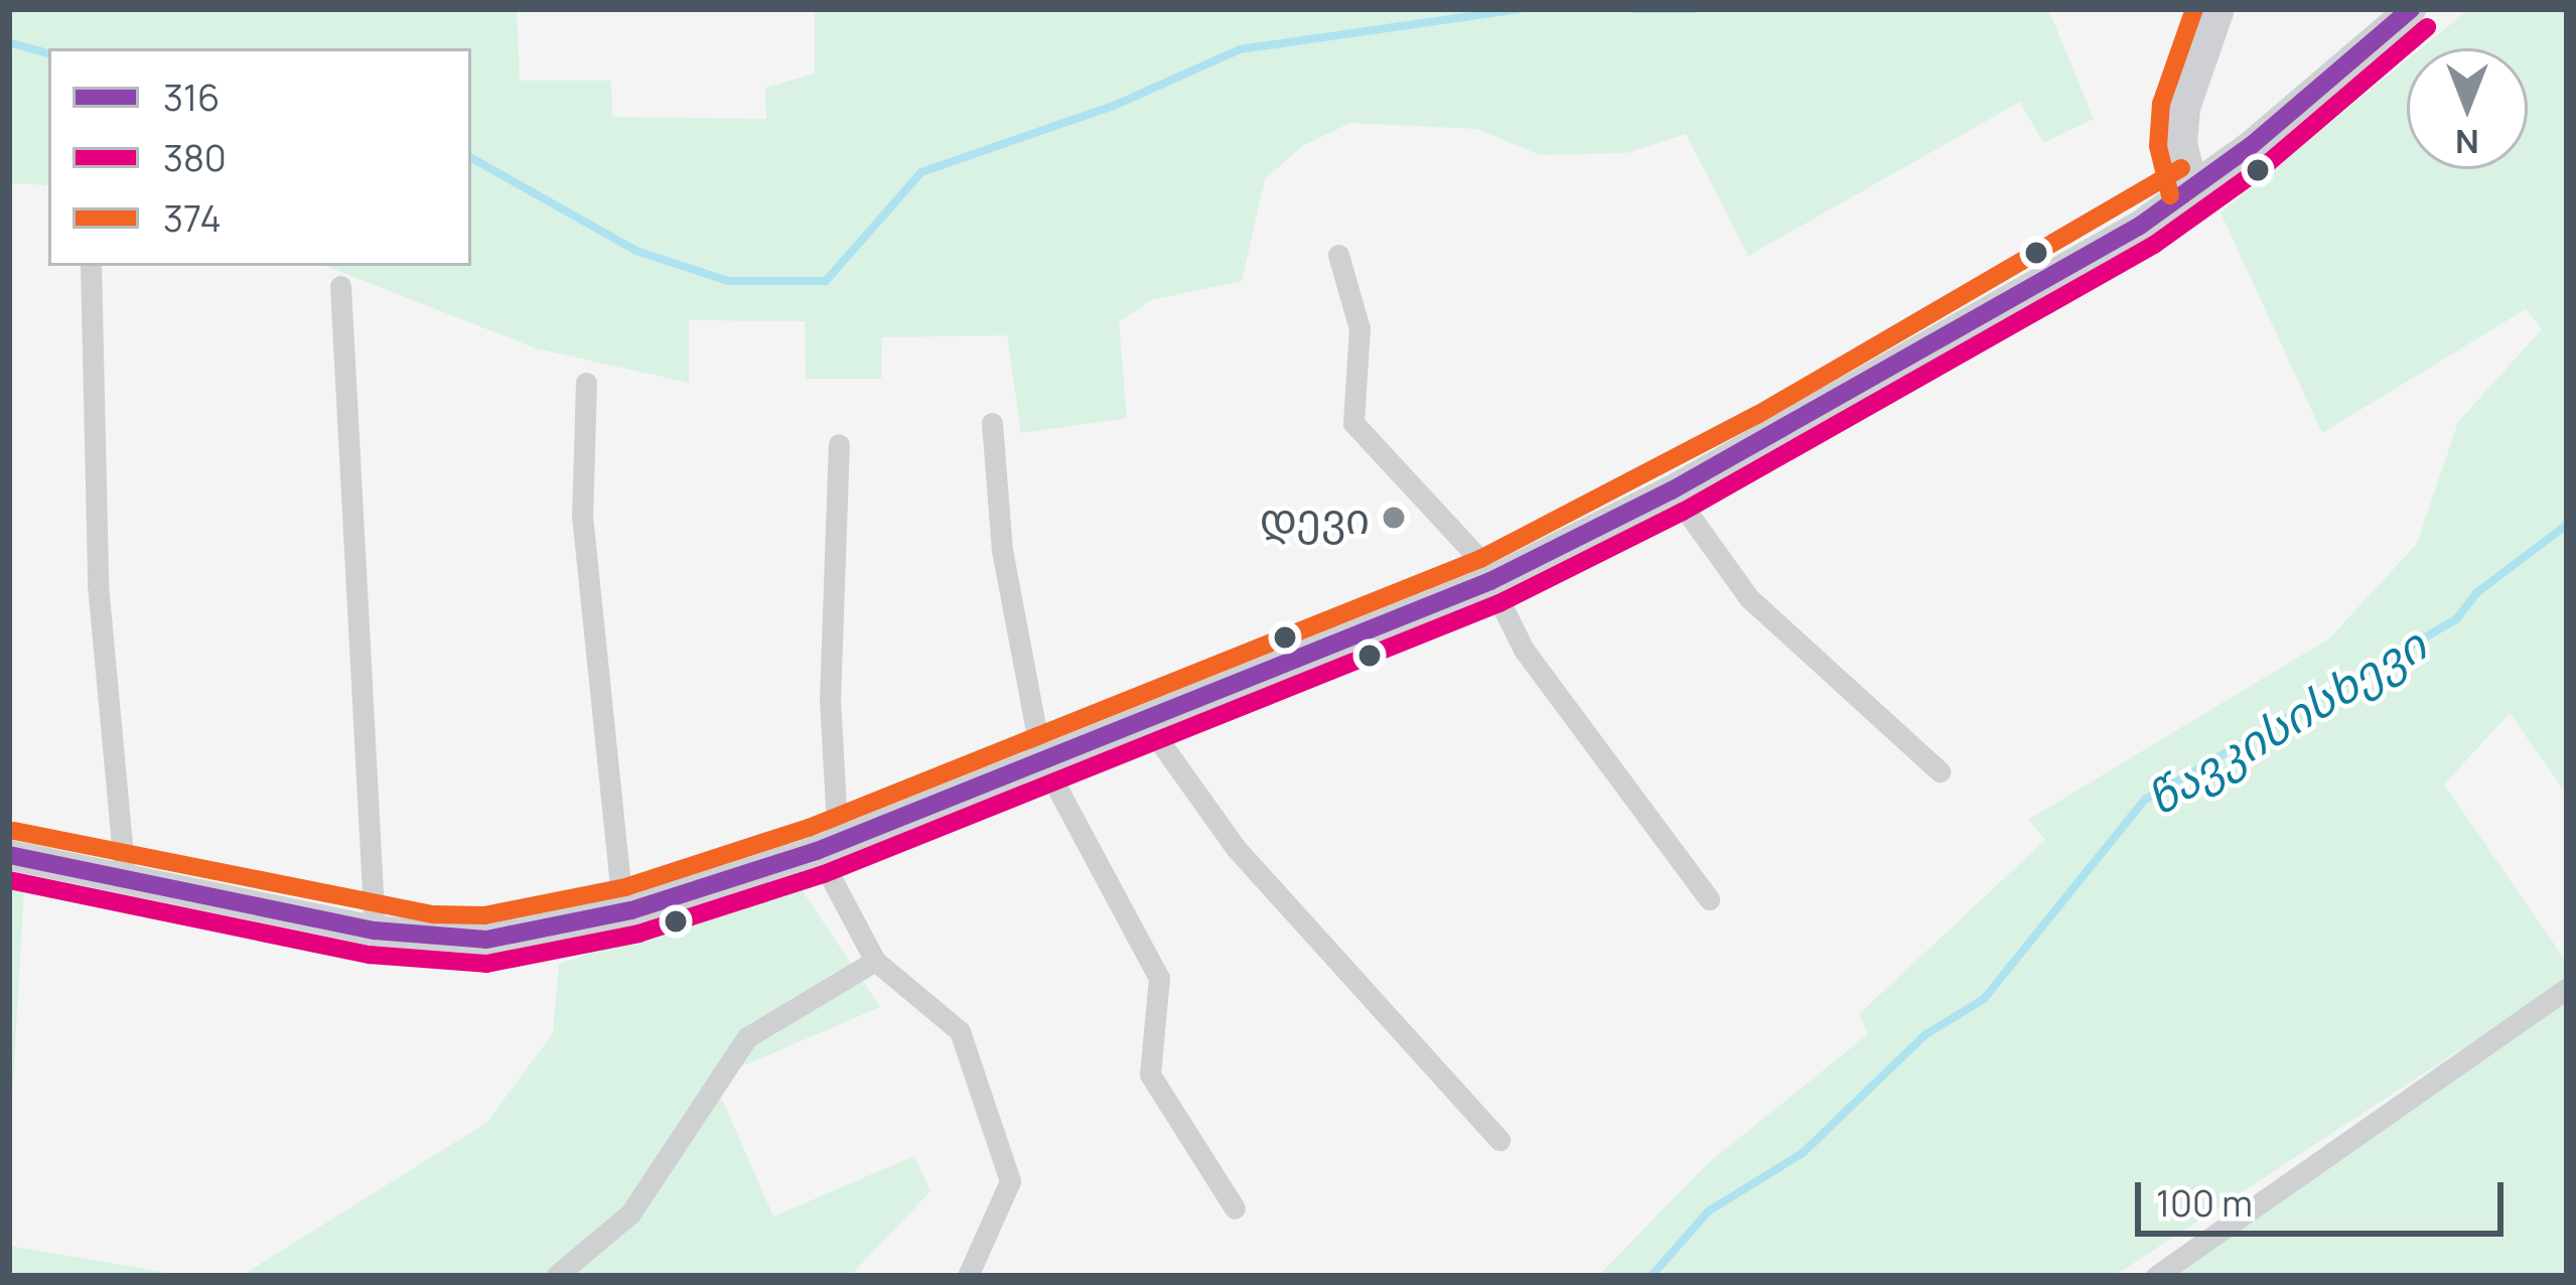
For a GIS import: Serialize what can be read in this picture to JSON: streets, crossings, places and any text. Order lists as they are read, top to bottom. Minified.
{"water":["წავკისისხევი"],"places":["დევი"],"lines":["transit line 316","transit line 374","transit line 380"],"legend":["316","380","374"],"scale_bar":"100 m","north":"bottom"}
